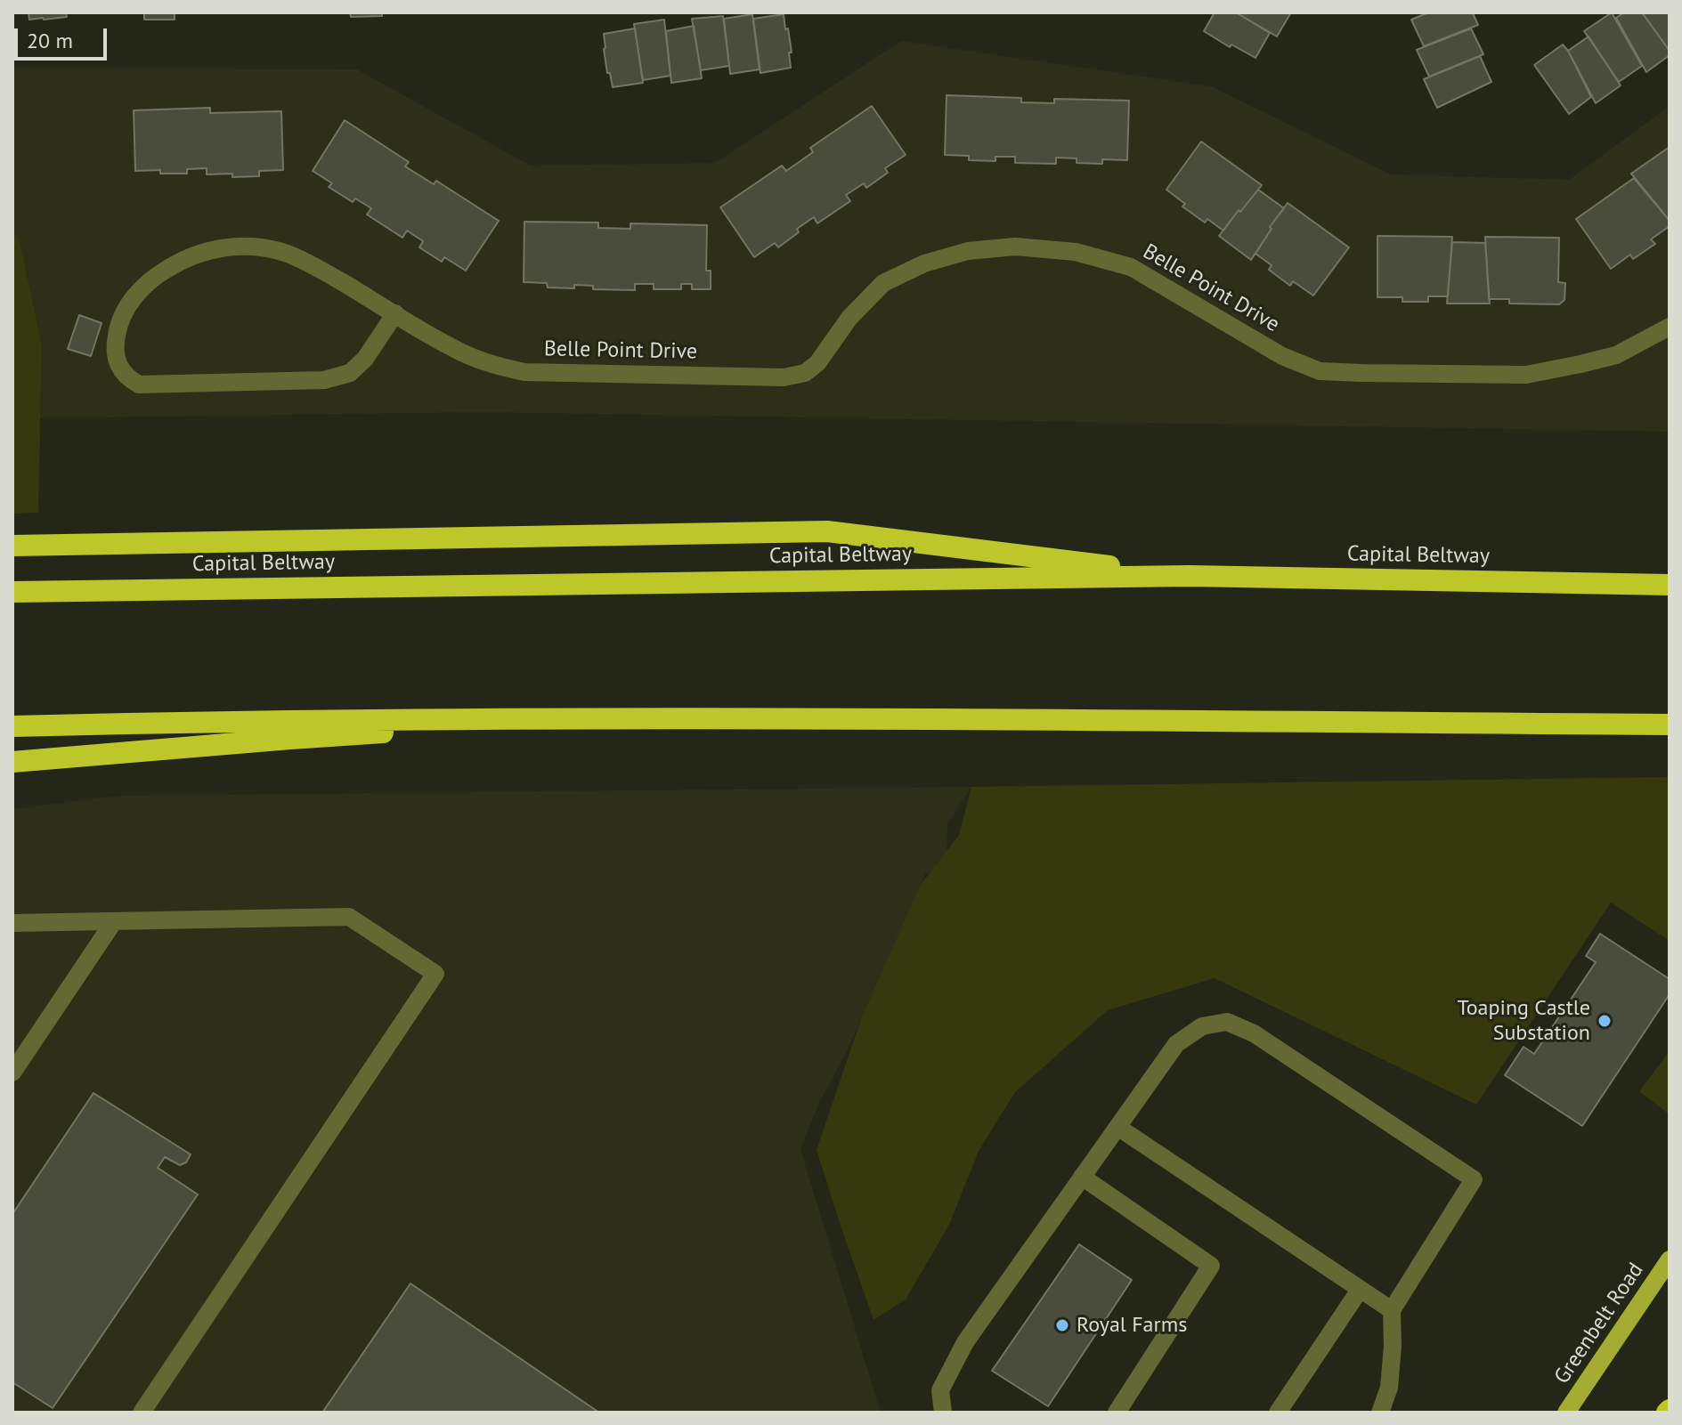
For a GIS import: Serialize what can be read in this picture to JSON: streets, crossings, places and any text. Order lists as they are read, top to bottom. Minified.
{"streets":{"highway":["Capital Beltway"],"main road":["Greenbelt Road"],"street":["Belle Point Drive"]},"places":["Toaping Castle Substation","Royal Farms"],"scale_bar":"20 m"}
